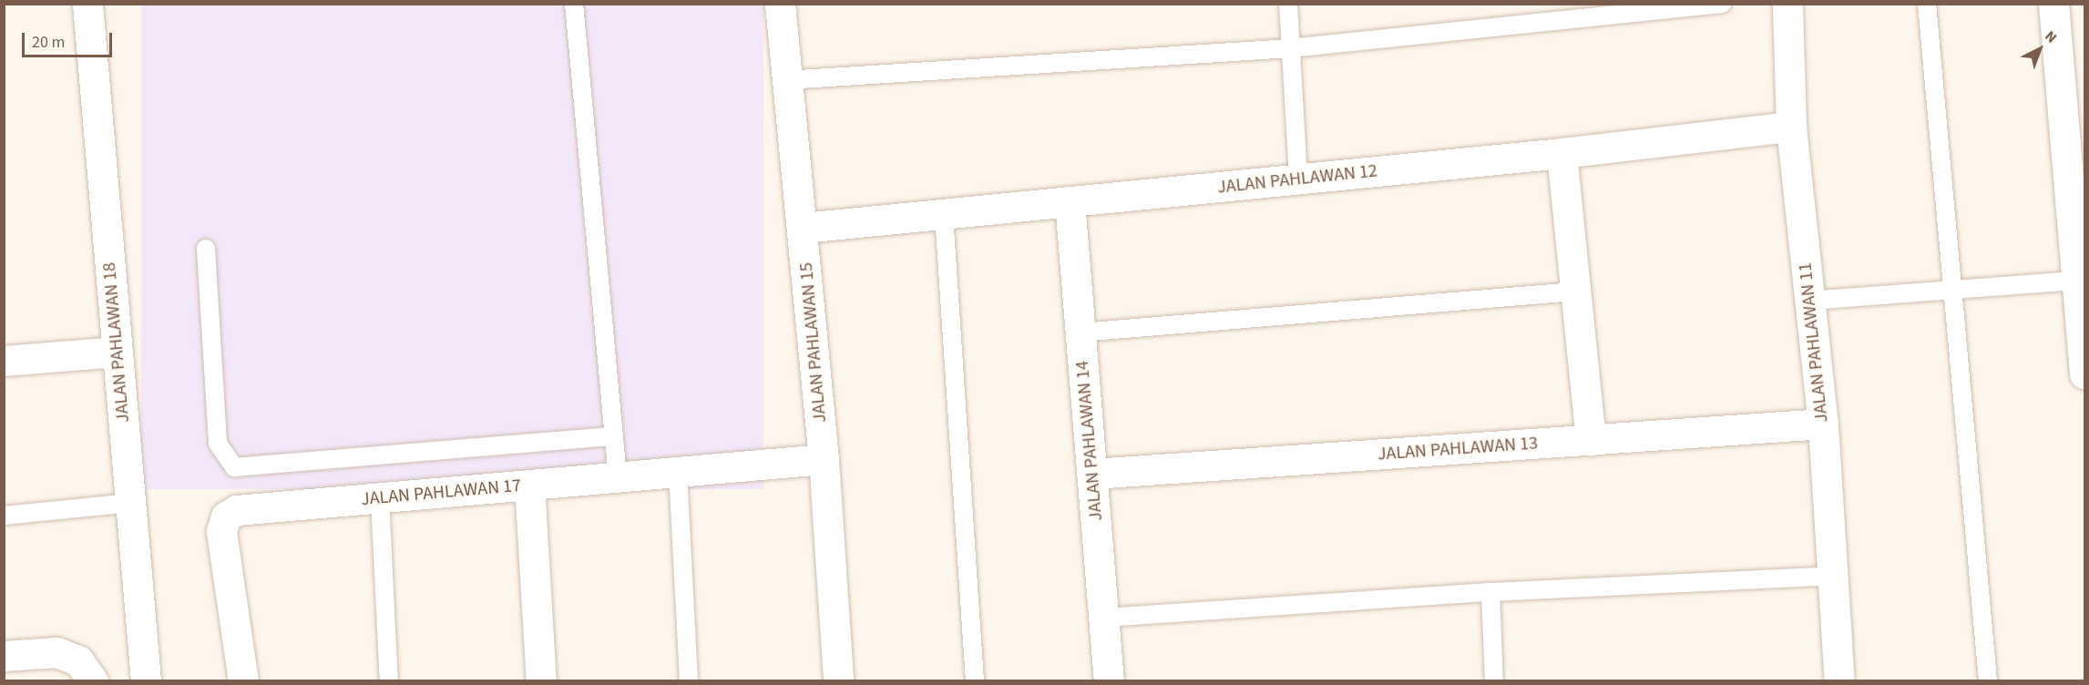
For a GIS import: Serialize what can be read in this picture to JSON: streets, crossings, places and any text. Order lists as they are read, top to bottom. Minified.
{"streets":{"street":["JALAN PAHLAWAN 12","JALAN PAHLAWAN 18","JALAN PAHLAWAN 15","JALAN PAHLAWAN 11","JALAN PAHLAWAN 14","JALAN PAHLAWAN 13","JALAN PAHLAWAN 17"]},"crossings":[["JALAN PAHLAWAN 12","JALAN PAHLAWAN 15"],["JALAN PAHLAWAN 12","JALAN PAHLAWAN 11"],["JALAN PAHLAWAN 12","JALAN PAHLAWAN 14"],["JALAN PAHLAWAN 15","JALAN PAHLAWAN 17"],["JALAN PAHLAWAN 11","JALAN PAHLAWAN 13"],["JALAN PAHLAWAN 14","JALAN PAHLAWAN 13"]],"scale_bar":"20 m","north":"top right"}
